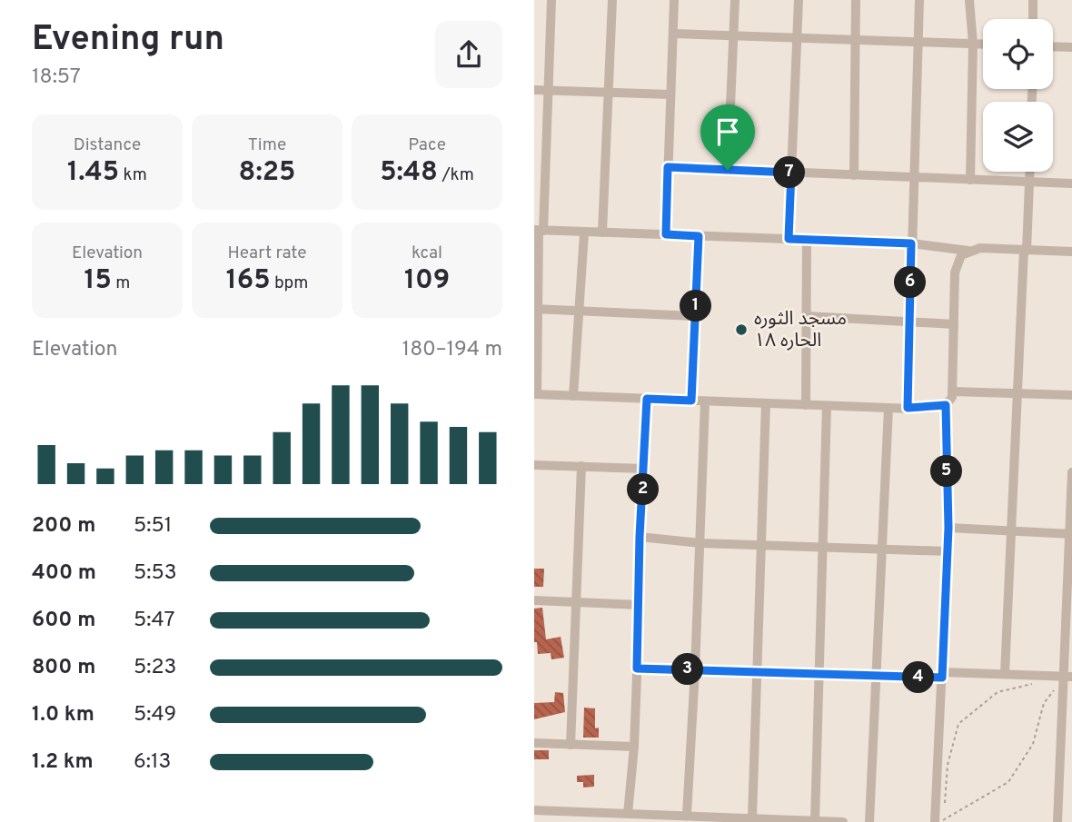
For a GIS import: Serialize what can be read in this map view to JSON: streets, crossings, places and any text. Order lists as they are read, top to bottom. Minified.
{"places":["مسجد الثوره الحاره ١٨"],"page":{"heading":["Evening run","18:57"],"stats":[["Distance","1.45 km"],["Time","8:25"],["Pace","5:48 /km"],["Elevation","15 m"],["Heart rate","165 bpm"],["kcal","109"]],"pins":["7","6","1","5","2","3","4"],"chart":["Elevation","180–194 m"],"list":[{"name":"200 m","note":"5:51"},{"name":"400 m","note":"5:53"},{"name":"600 m","note":"5:47"},{"name":"800 m","note":"5:23"},{"name":"1.0 km","note":"5:49"},{"name":"1.2 km","note":"6:13"}]}}
